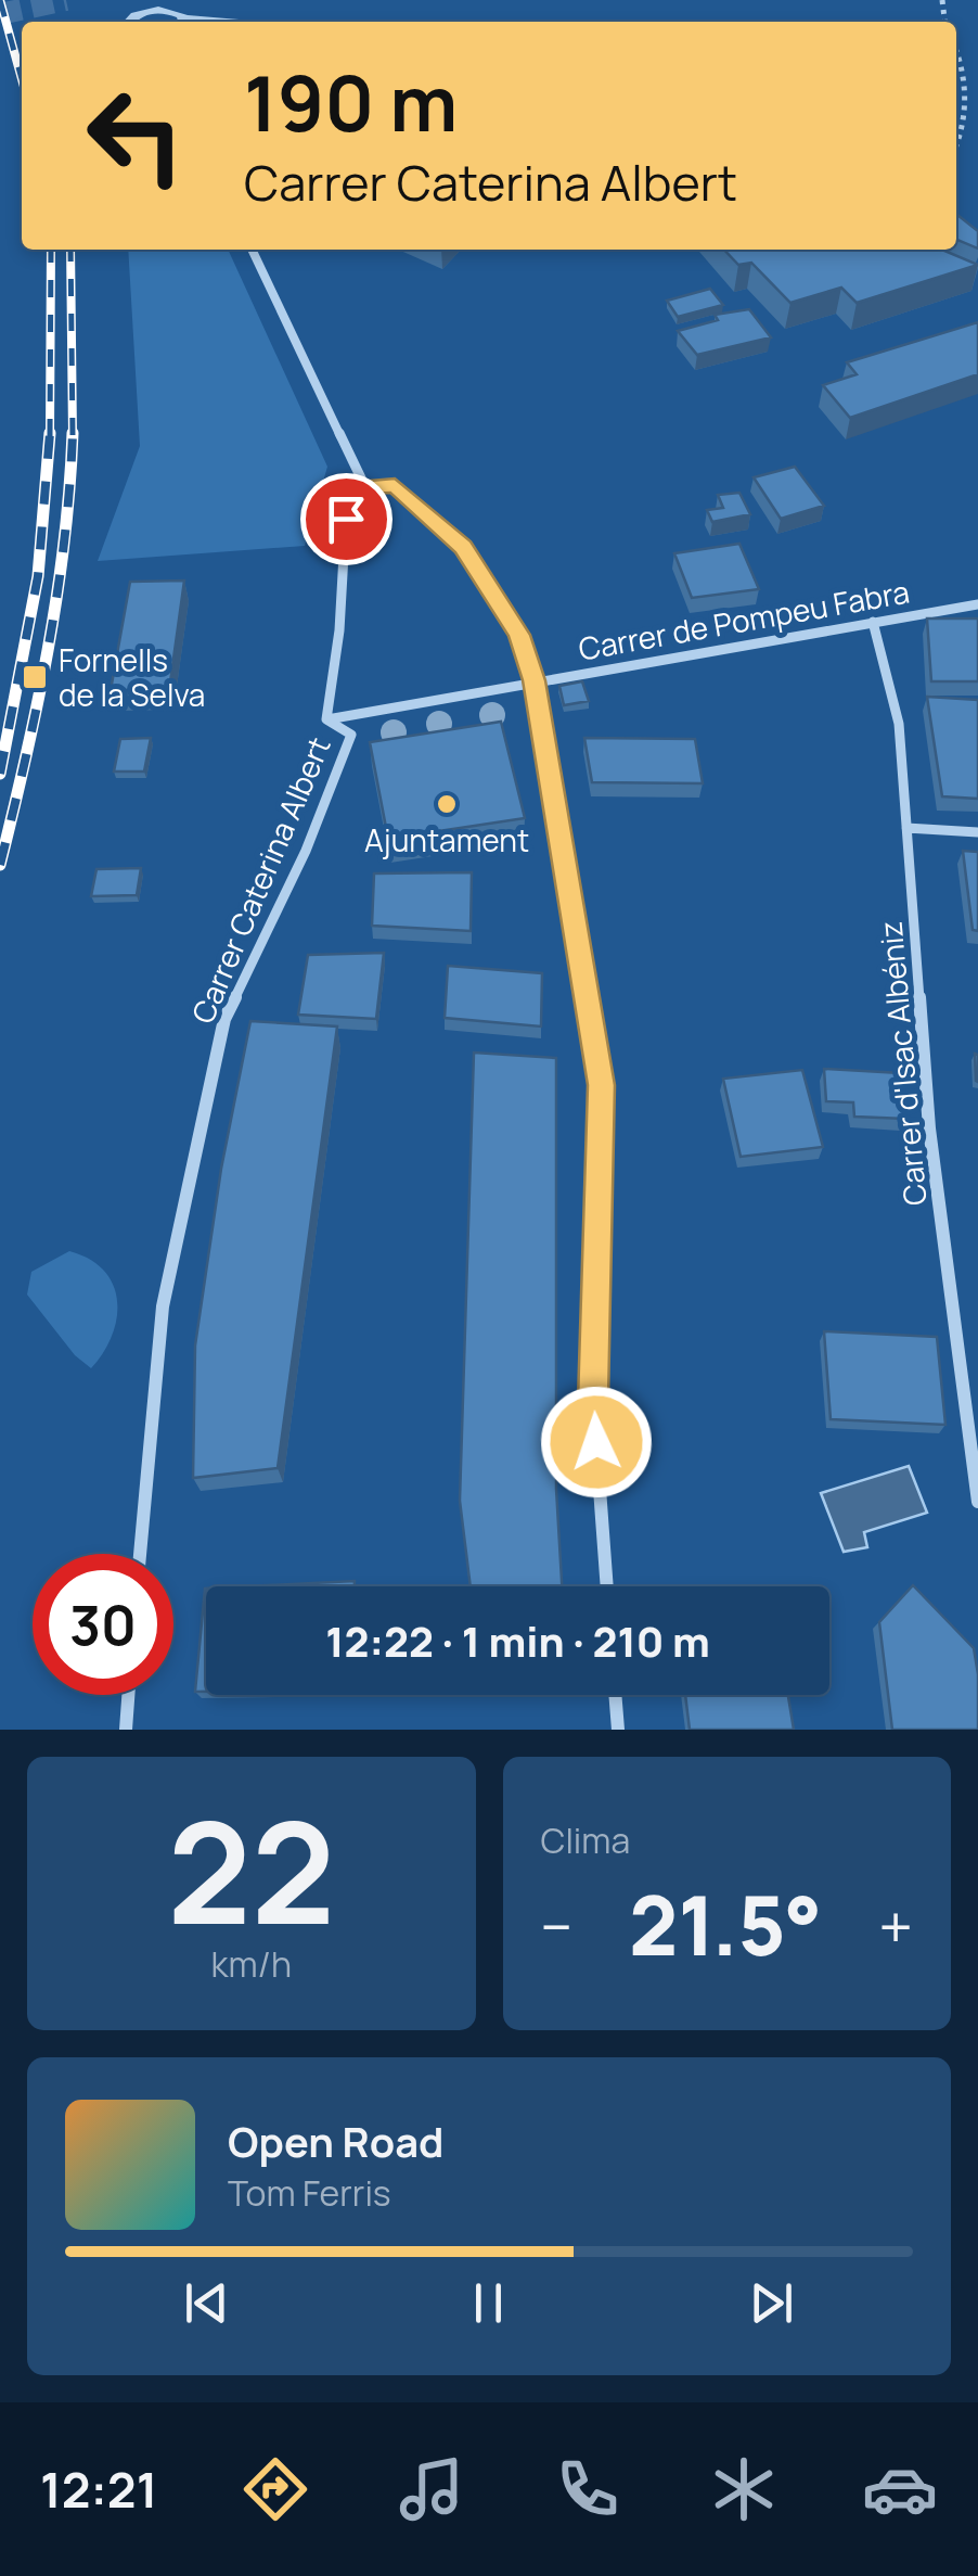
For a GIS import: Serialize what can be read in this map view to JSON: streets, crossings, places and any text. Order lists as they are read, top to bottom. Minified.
{"streets":{"street":["Carrer de Pompeu Fabra","Carrer Caterina Albert","Carrer d'Isac Albéniz"]},"crossings":[["Carrer de Pompeu Fabra","Carrer Caterina Albert"],["Carrer de Pompeu Fabra","Carrer d'Isac Albéniz"]],"places":{"transit":["Fornells de la Selva"],"other":["Ajuntament"]},"page":{"turn":["190 m","Carrer Caterina Albert"],"limit":"30","trip":"12:22 · 1 min · 210 m","tile":[["22","km/h"],"Clima"],"heat":["−","21.5°","+"],"song":["Open Road","Tom Ferris"],"tabs":"12:21"}}
